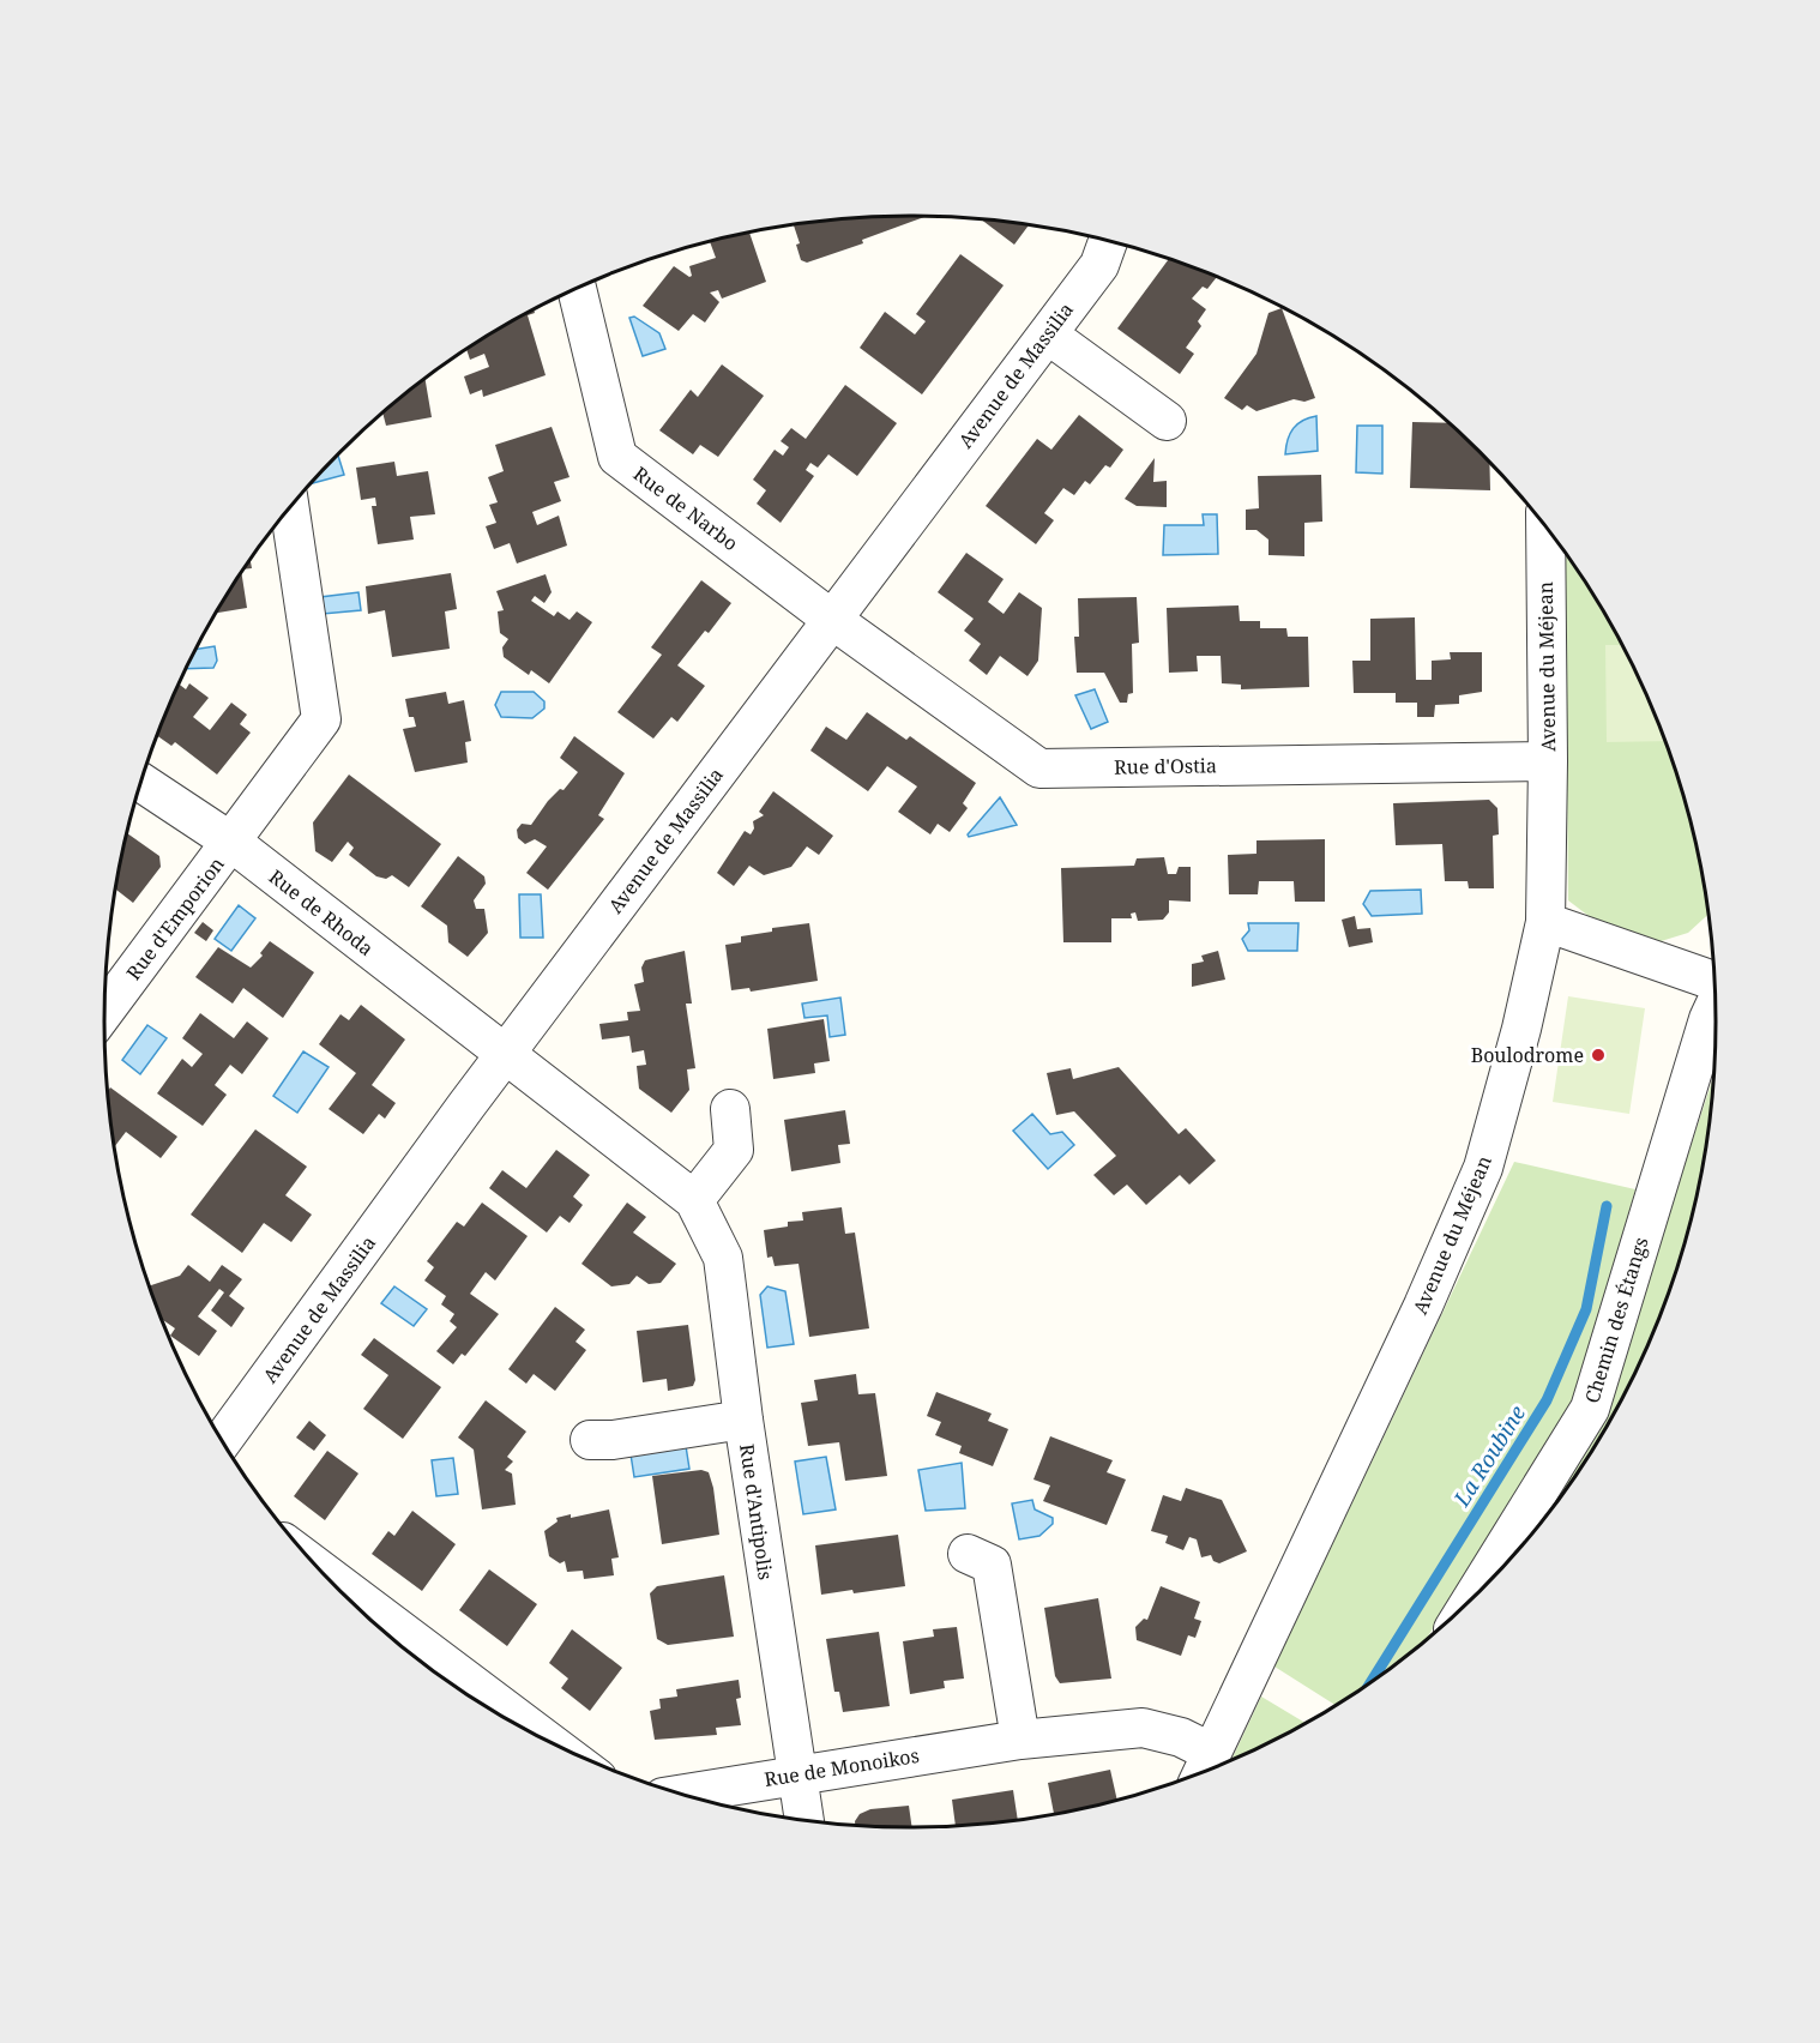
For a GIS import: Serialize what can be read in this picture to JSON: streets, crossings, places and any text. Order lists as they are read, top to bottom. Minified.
{"streets":{"street":["Avenue de Massilia","Rue de Narbo","Avenue du Méjean","Rue d'Ostia","Rue de Rhoda","Rue d'Emporion","Chemin des Étangs","Rue d'Antipolis","Rue de Monoikos"]},"crossings":[["Avenue de Massilia","Rue de Narbo"],["Avenue de Massilia","Rue d'Ostia"],["Avenue de Massilia","Rue de Rhoda"],["Avenue de Massilia","Rue d'Antipolis"],["Rue de Narbo","Rue d'Ostia"],["Avenue du Méjean","Rue d'Ostia"],["Avenue du Méjean","Rue de Monoikos"],["Rue de Rhoda","Rue d'Emporion"],["Rue de Rhoda","Rue d'Antipolis"],["Rue d'Antipolis","Rue de Monoikos"]],"water":["La Roubine"],"places":["Boulodrome"]}
